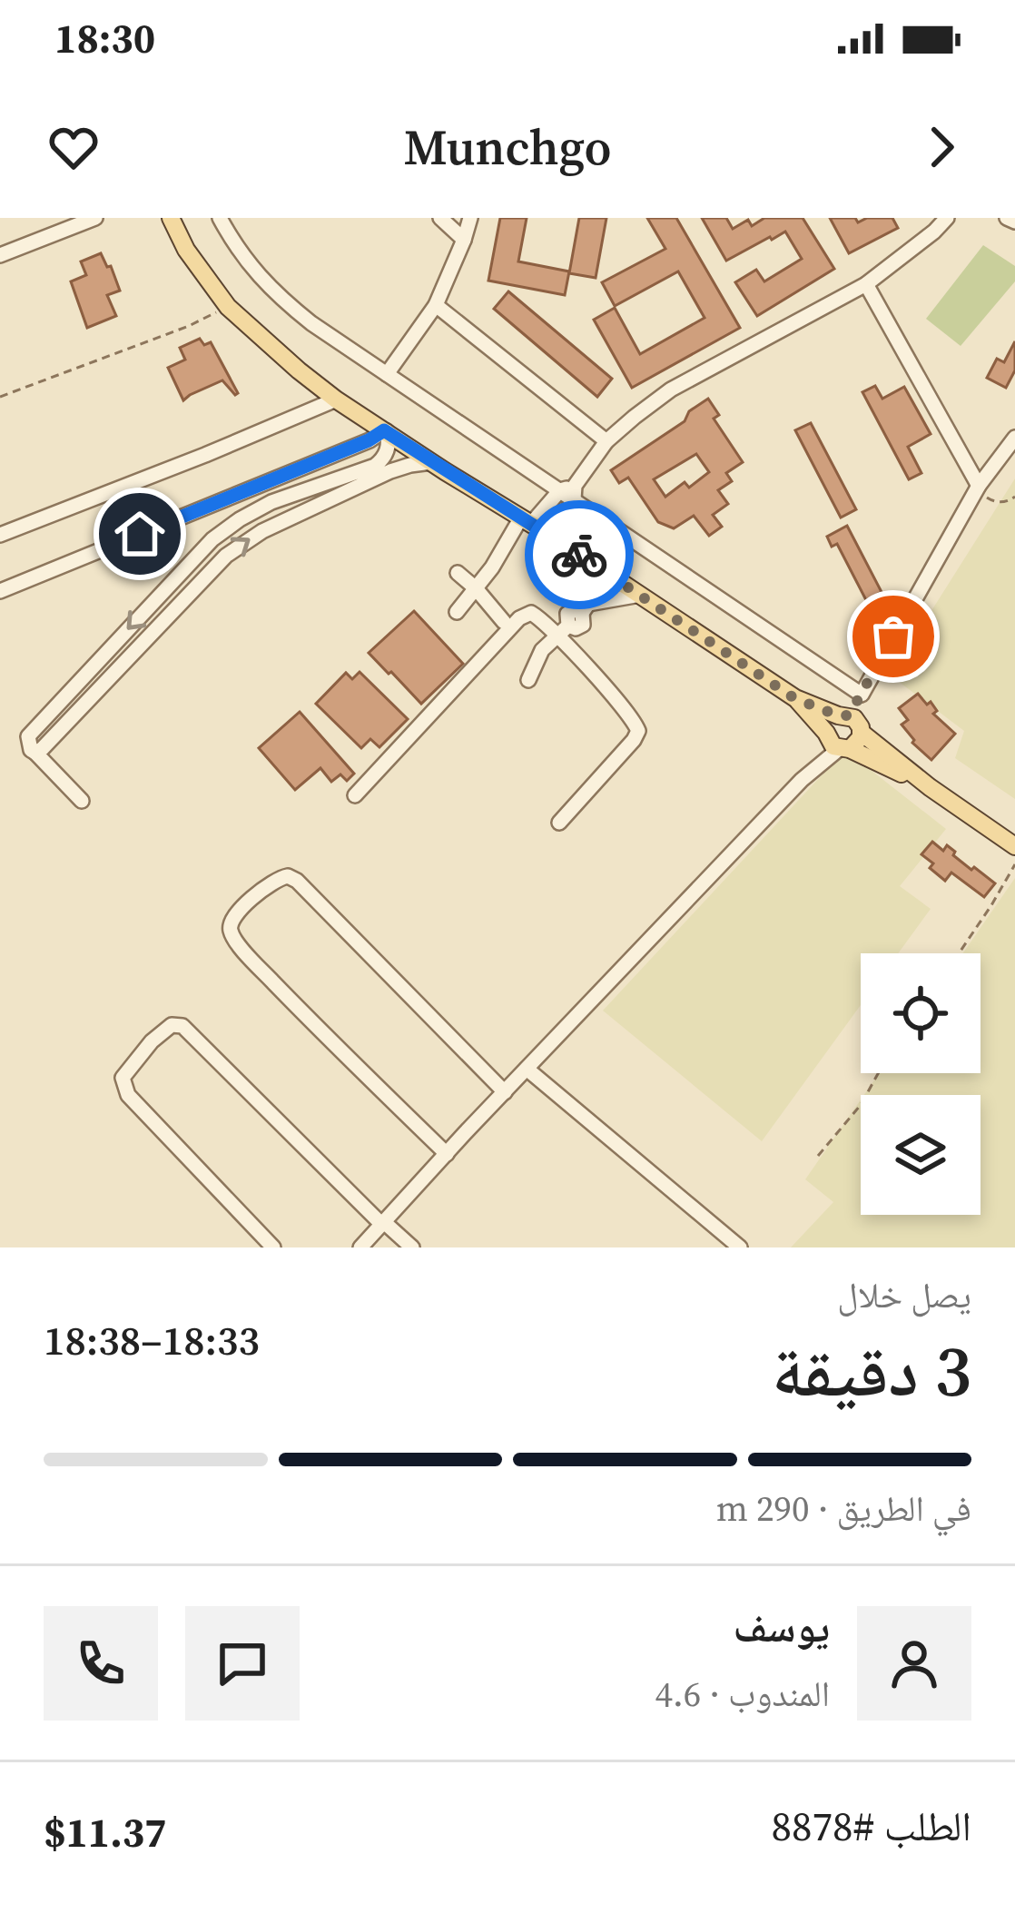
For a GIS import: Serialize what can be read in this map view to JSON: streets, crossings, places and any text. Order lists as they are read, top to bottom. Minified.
{"page":{"status":"18:30","header":"Munchgo","heading":["3 دقيقة","يصل خلال","18:33–18:38"],"panel":["يوسف","المندوب · 4.6","الطلب #8878","$11.37"],"bar":"في الطريق · 290 m"}}
